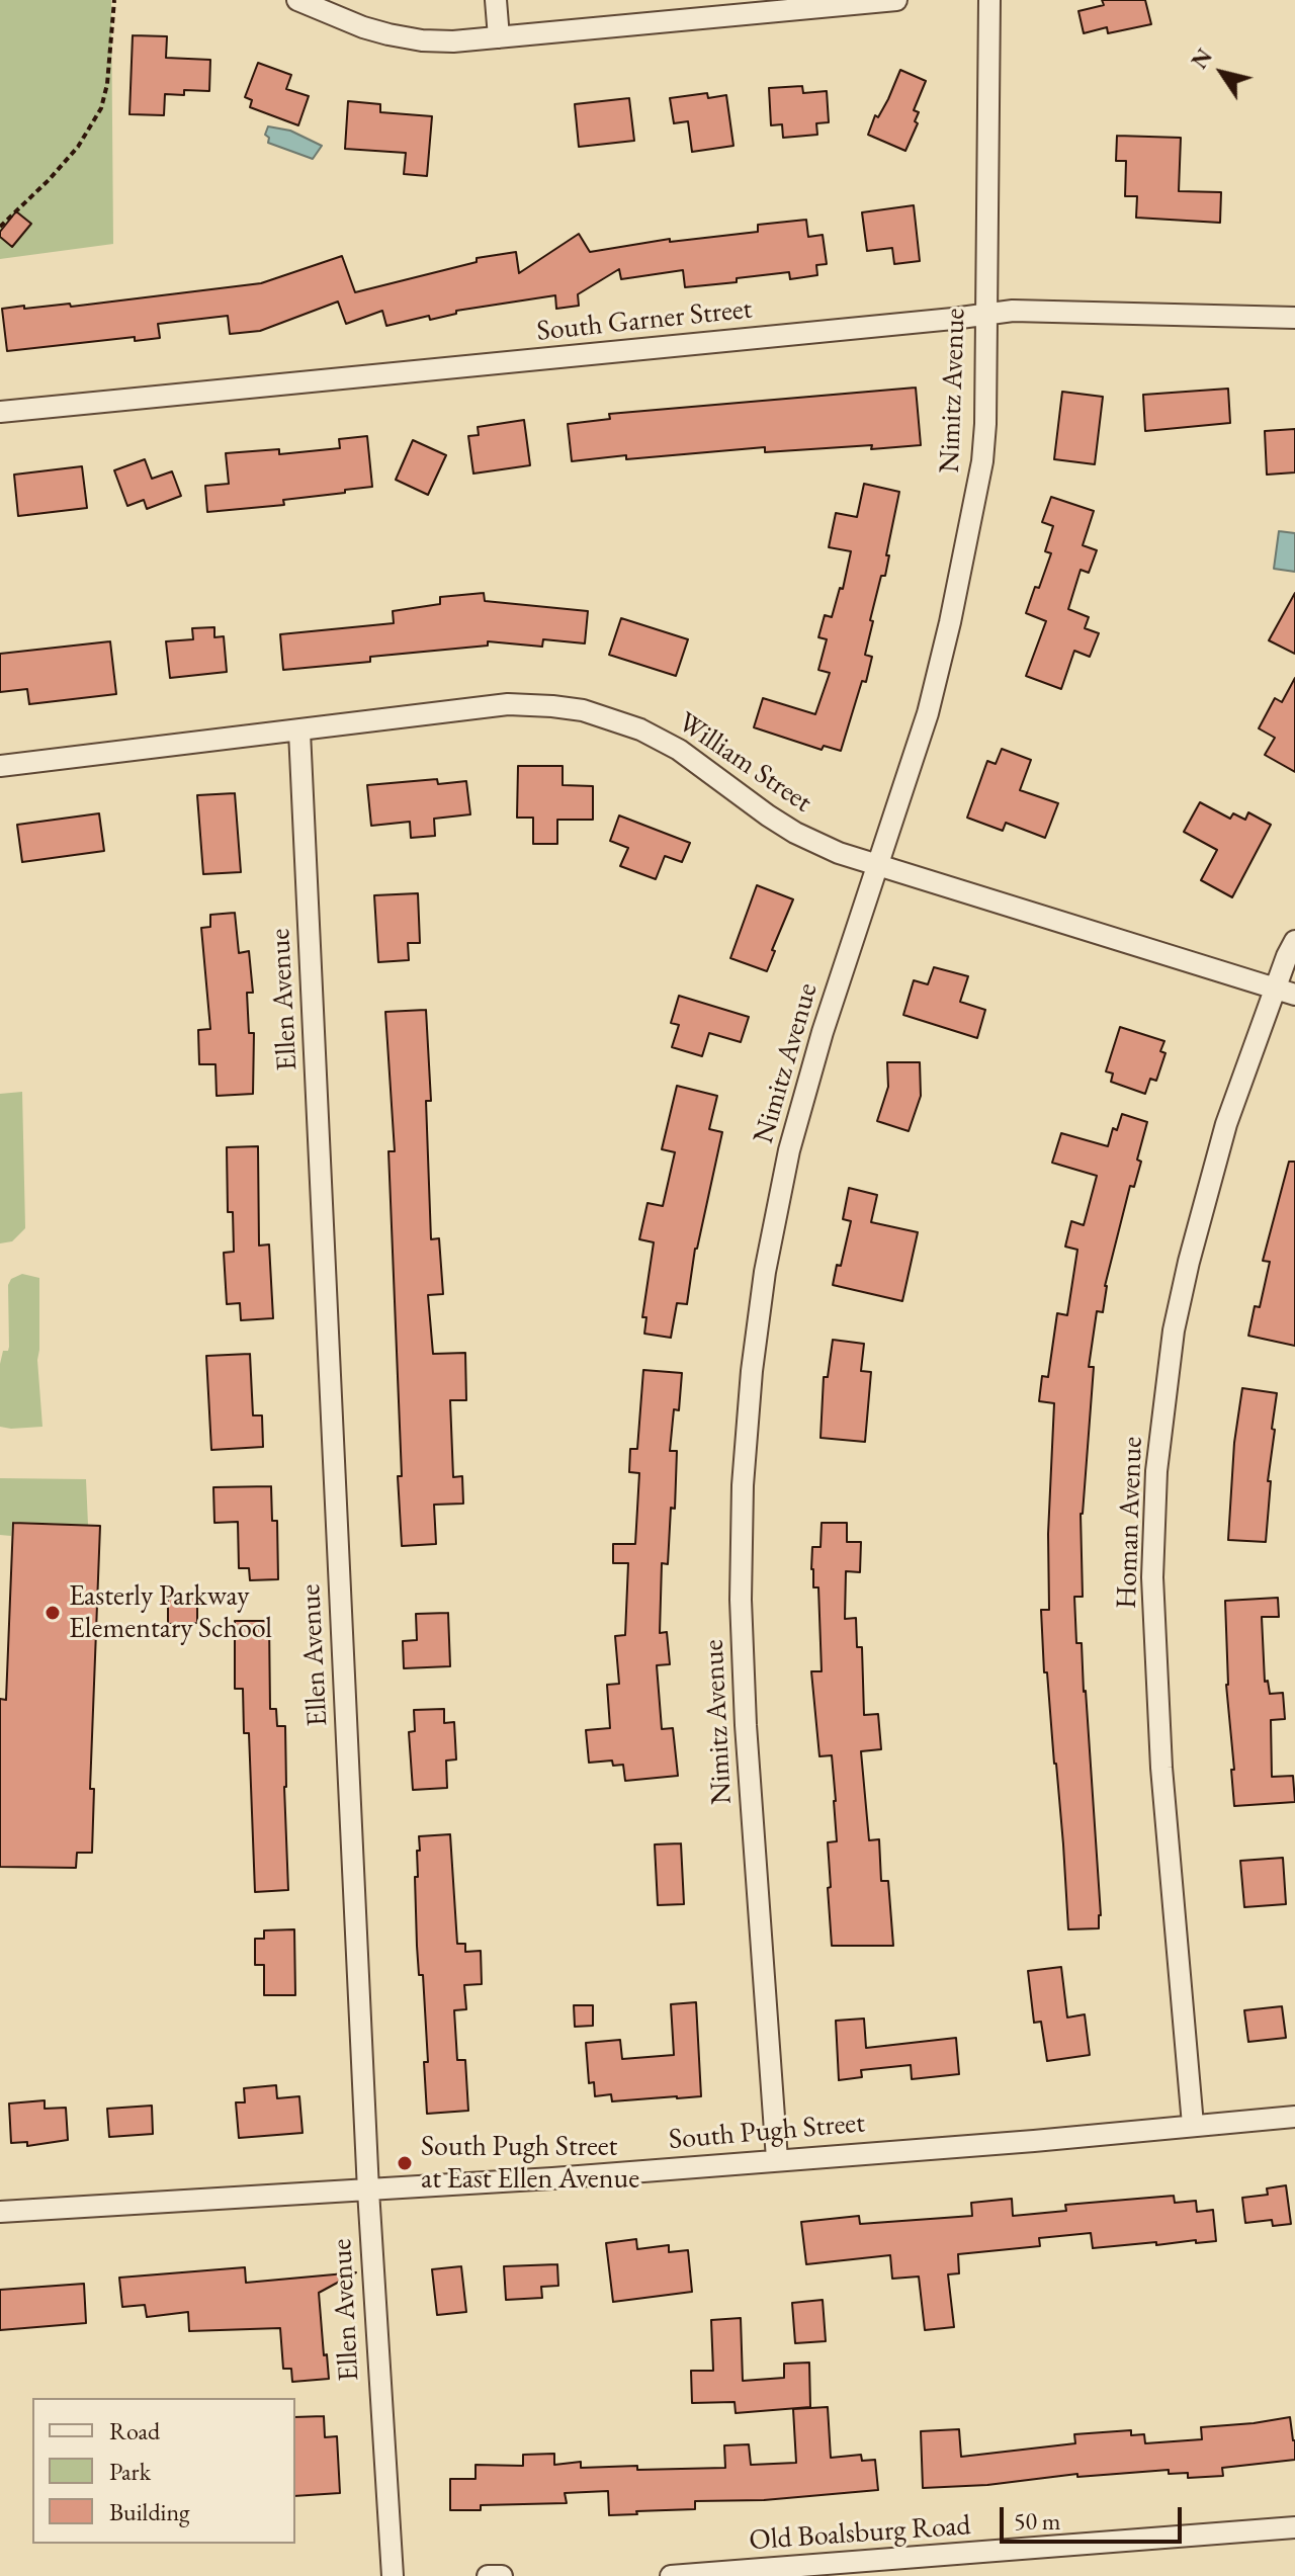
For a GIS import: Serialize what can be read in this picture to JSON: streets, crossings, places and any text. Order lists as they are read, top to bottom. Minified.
{"streets":{"street":["South Garner Street","Nimitz Avenue","William Street","Ellen Avenue","Homan Avenue","South Pugh Street","Old Boalsburg Road"]},"crossings":[["South Garner Street","Nimitz Avenue"],["Nimitz Avenue","William Street"],["Nimitz Avenue","South Pugh Street"],["William Street","Ellen Avenue"],["William Street","Homan Avenue"],["Ellen Avenue","South Pugh Street"],["Homan Avenue","South Pugh Street"]],"places":["Easterly Parkway Elementary School","South Pugh Street at East Ellen Avenue"],"legend":["Road","Park","Building"],"scale_bar":"50 m","north":"top left"}
